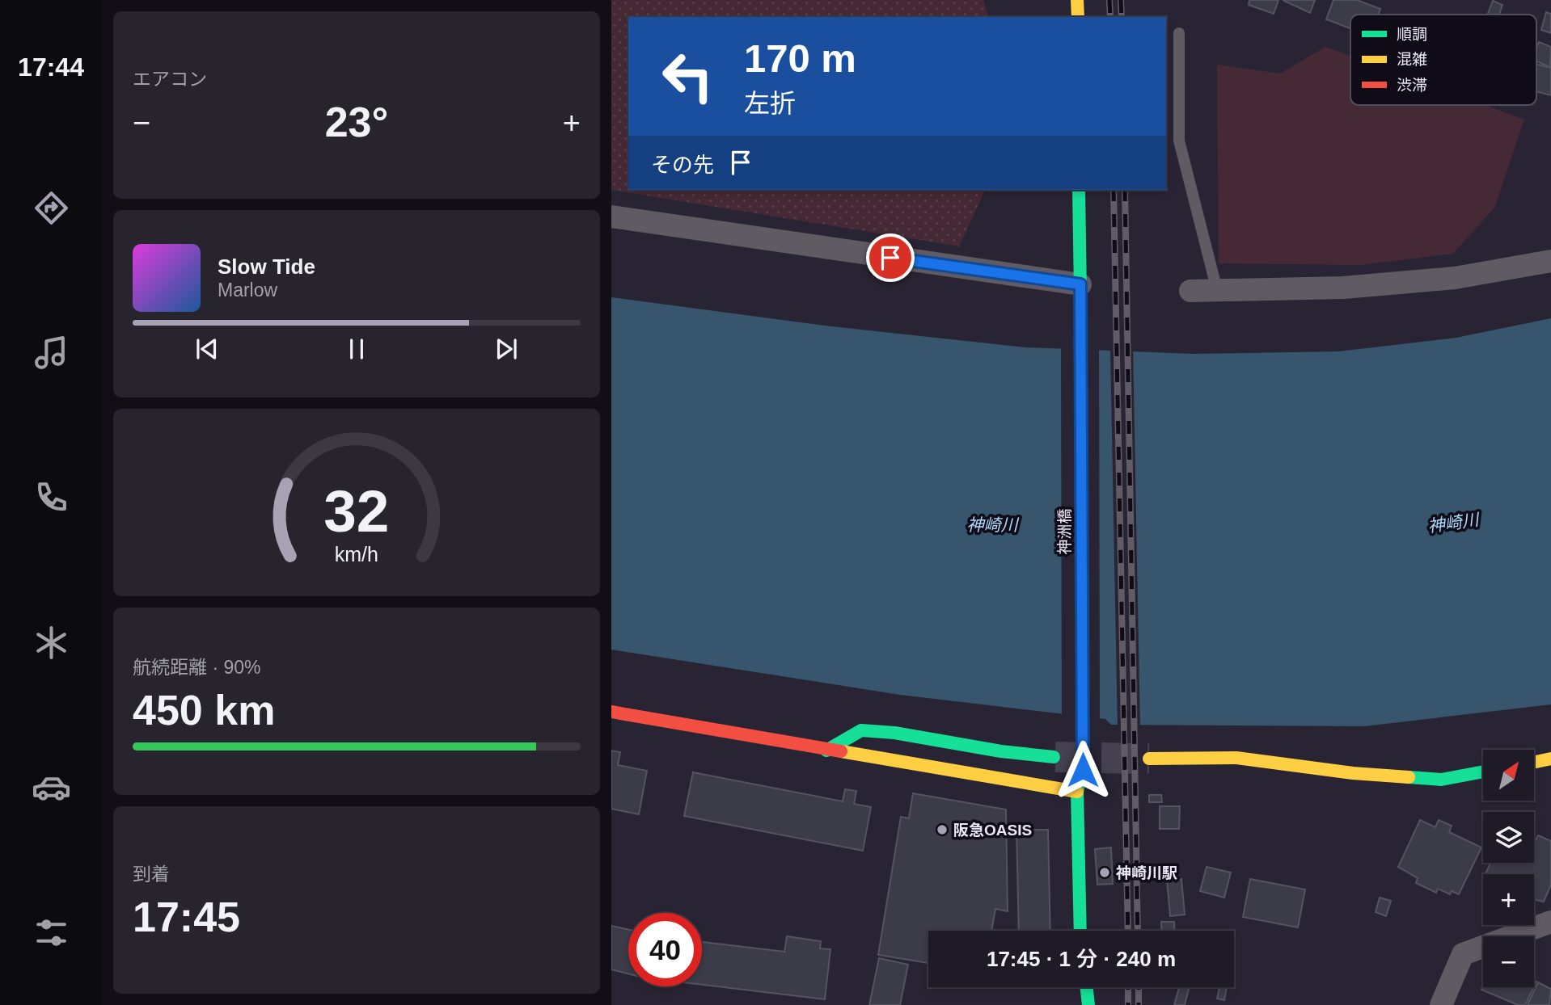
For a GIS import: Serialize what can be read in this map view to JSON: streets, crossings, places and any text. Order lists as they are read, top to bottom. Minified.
{"streets":{"street":["神洲橋"]},"water":["神崎川"],"places":["阪急OASIS","神崎川駅"],"legend":["順調","混雑","渋滞"],"north":"top right","page":{"tabs":"17:44","tile":["エアコン",["航続距離 · 90%","450 km"],["到着","17:45"]],"turn":["170 m","左折"],"heat":["−","23°","+"],"then":"その先","song":["Slow Tide","Marlow"],"map_buttons":["+","−"],"limit":"40","trip":"17:45 · 1 分 · 240 m","gauge":["32","km/h"]}}
